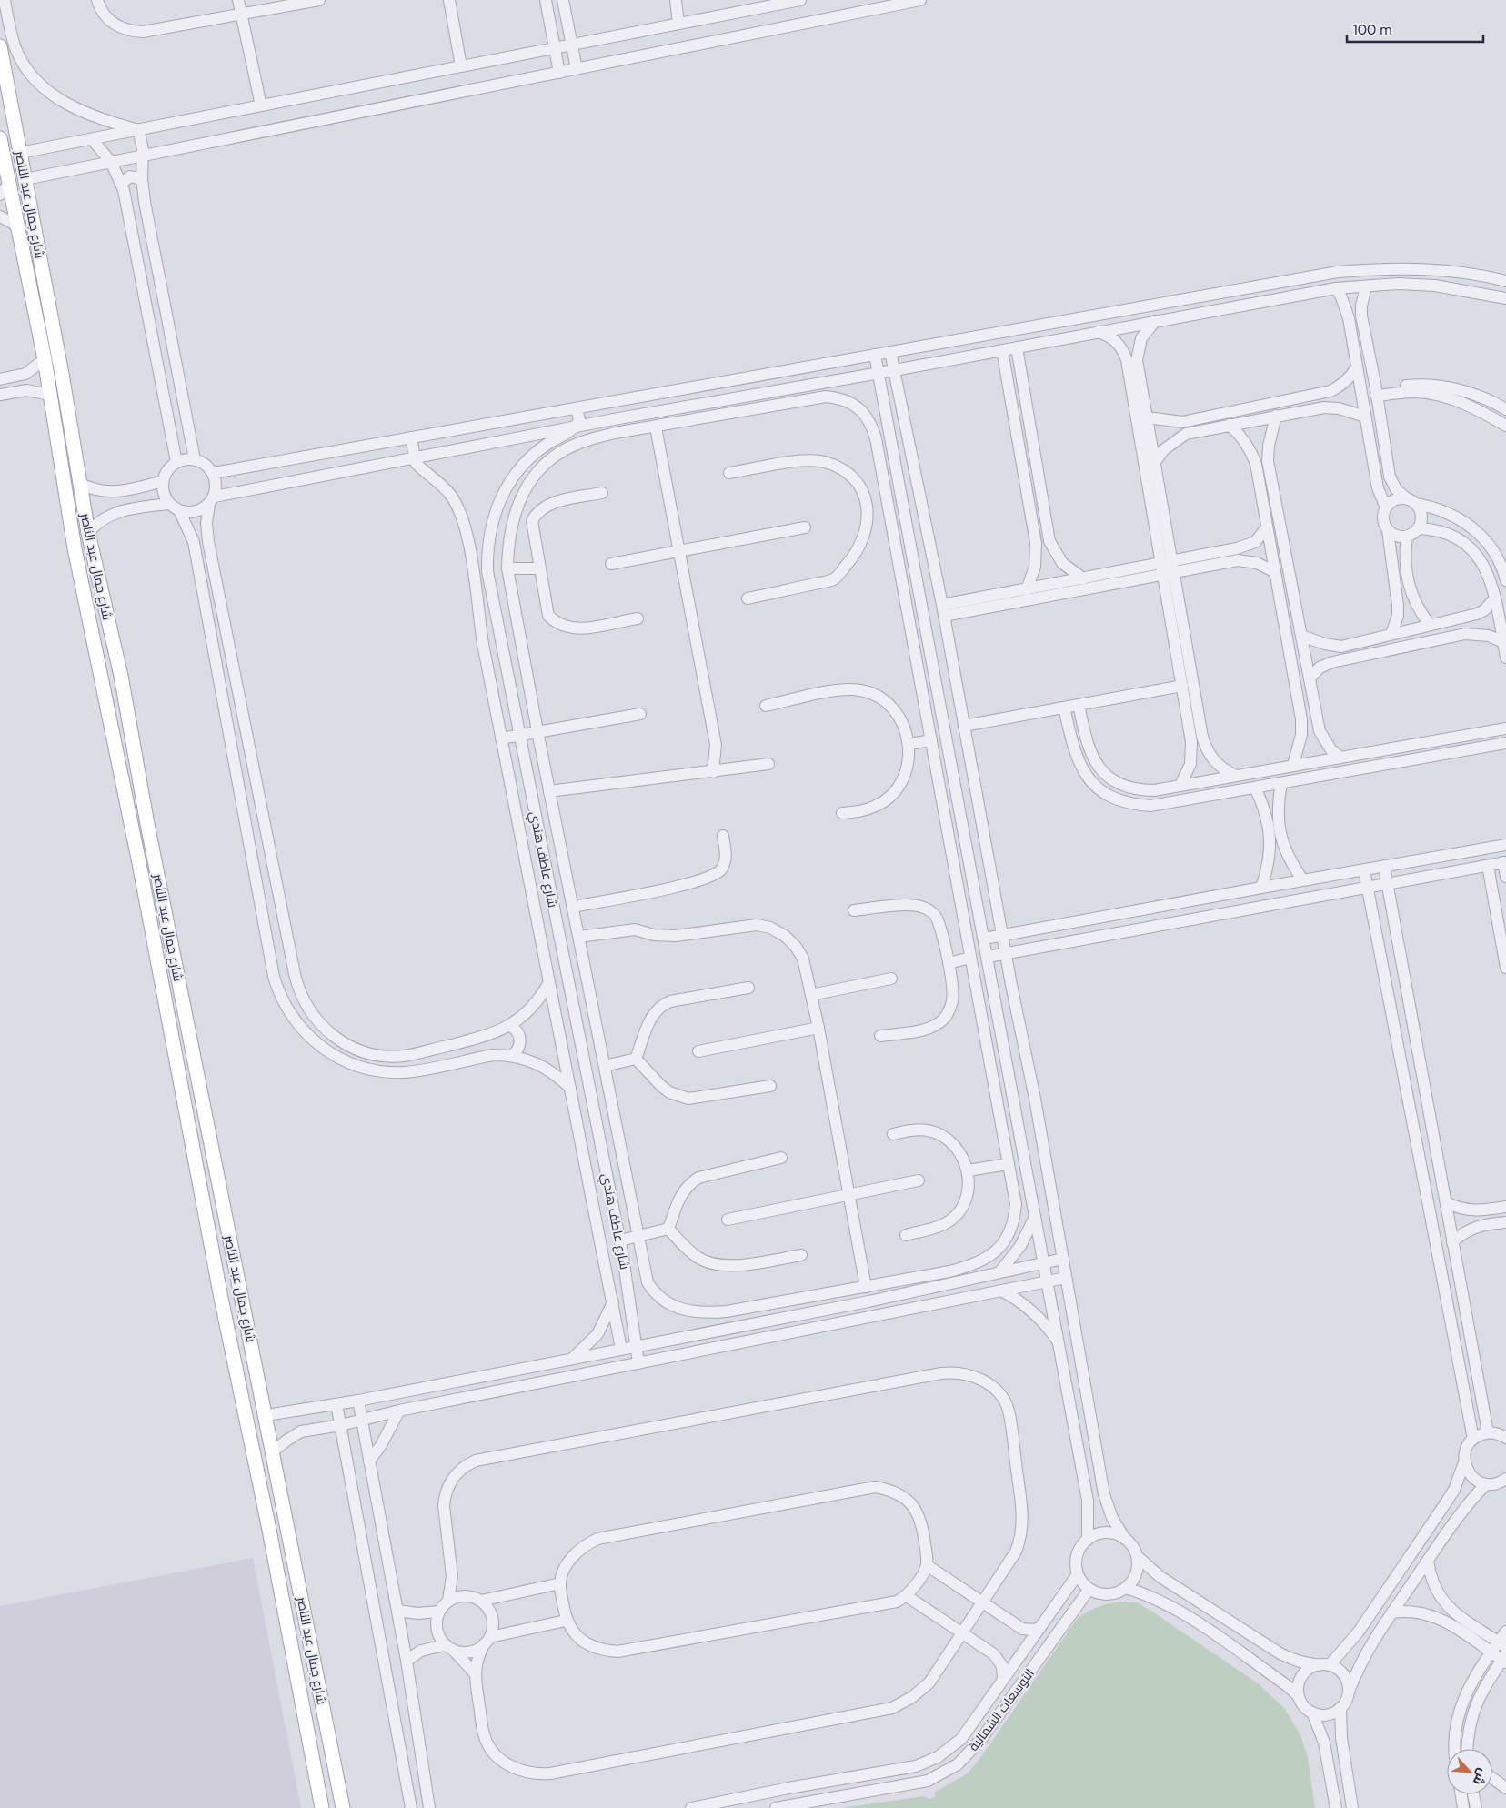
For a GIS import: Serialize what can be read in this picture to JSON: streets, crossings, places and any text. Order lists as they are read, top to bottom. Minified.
{"streets":{"main road":["شارع جمال عبد الناصر"],"street":["شارع عاطف هندي","التوسعات الشمالية"]},"scale_bar":"100 m","north":"bottom right"}
